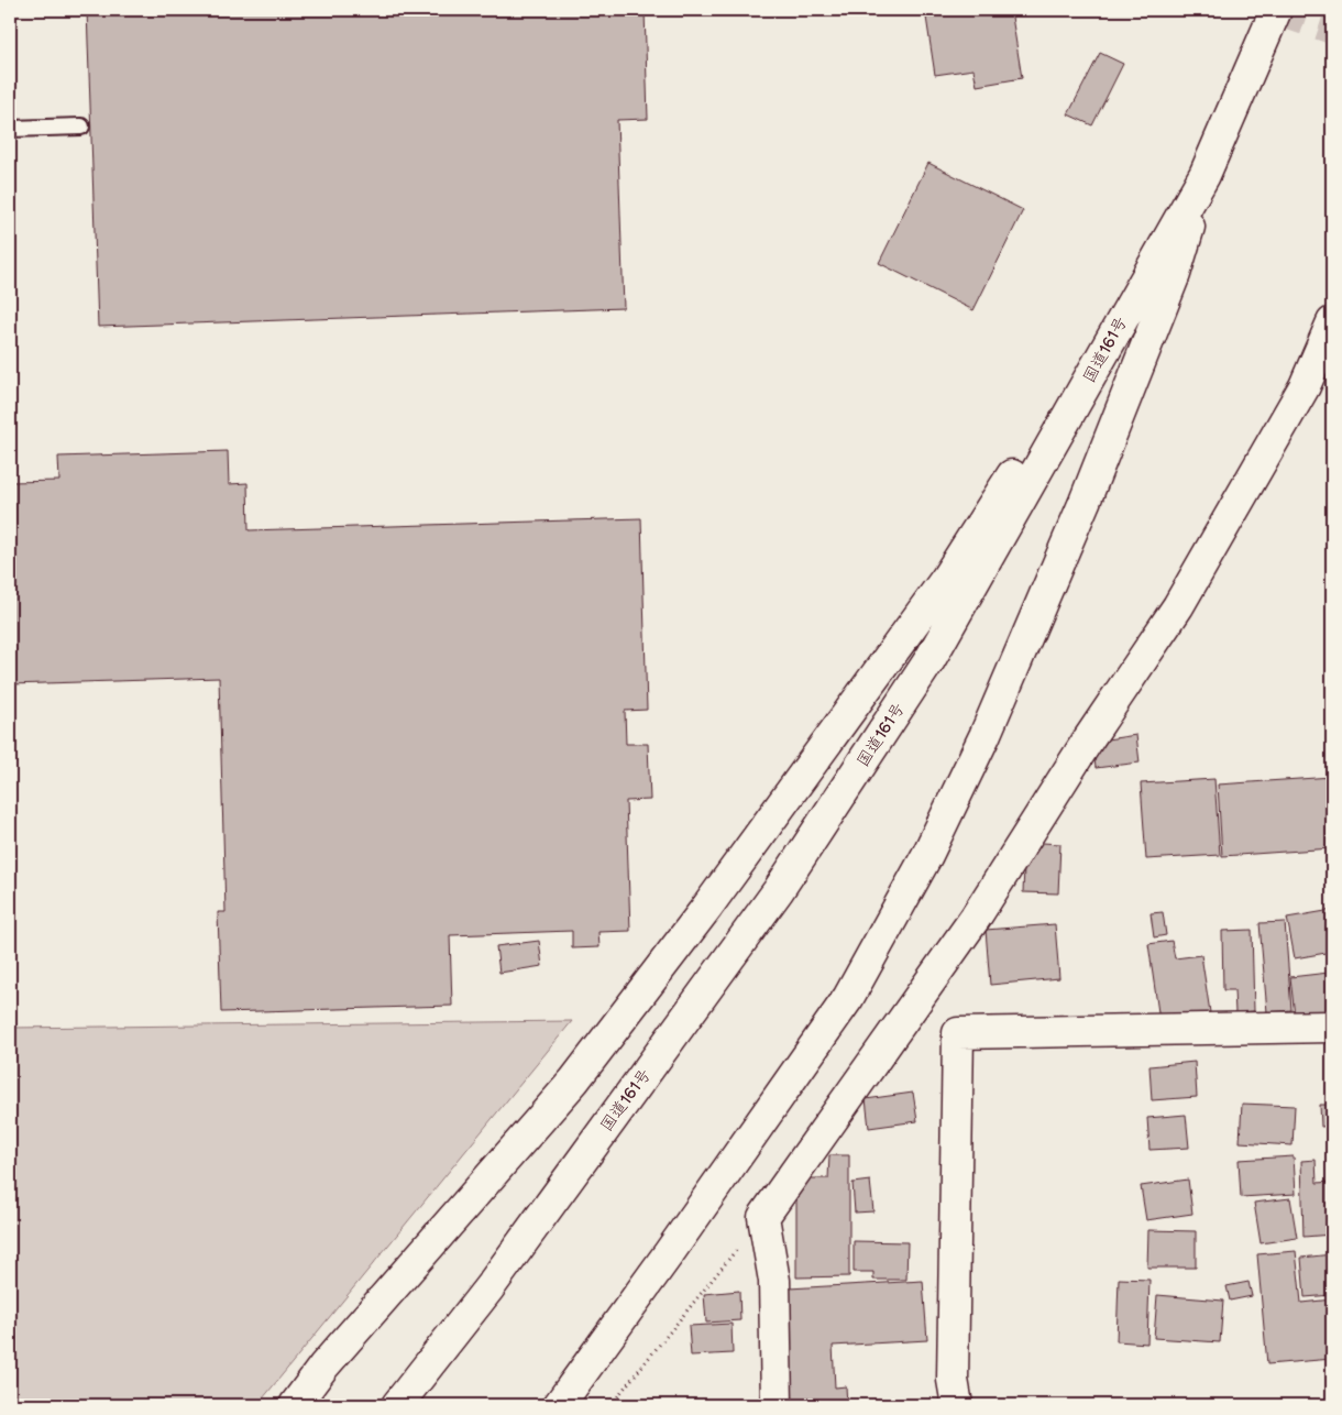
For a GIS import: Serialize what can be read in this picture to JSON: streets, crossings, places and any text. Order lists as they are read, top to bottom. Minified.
{"streets":{"main road":["国道161号"]}}
